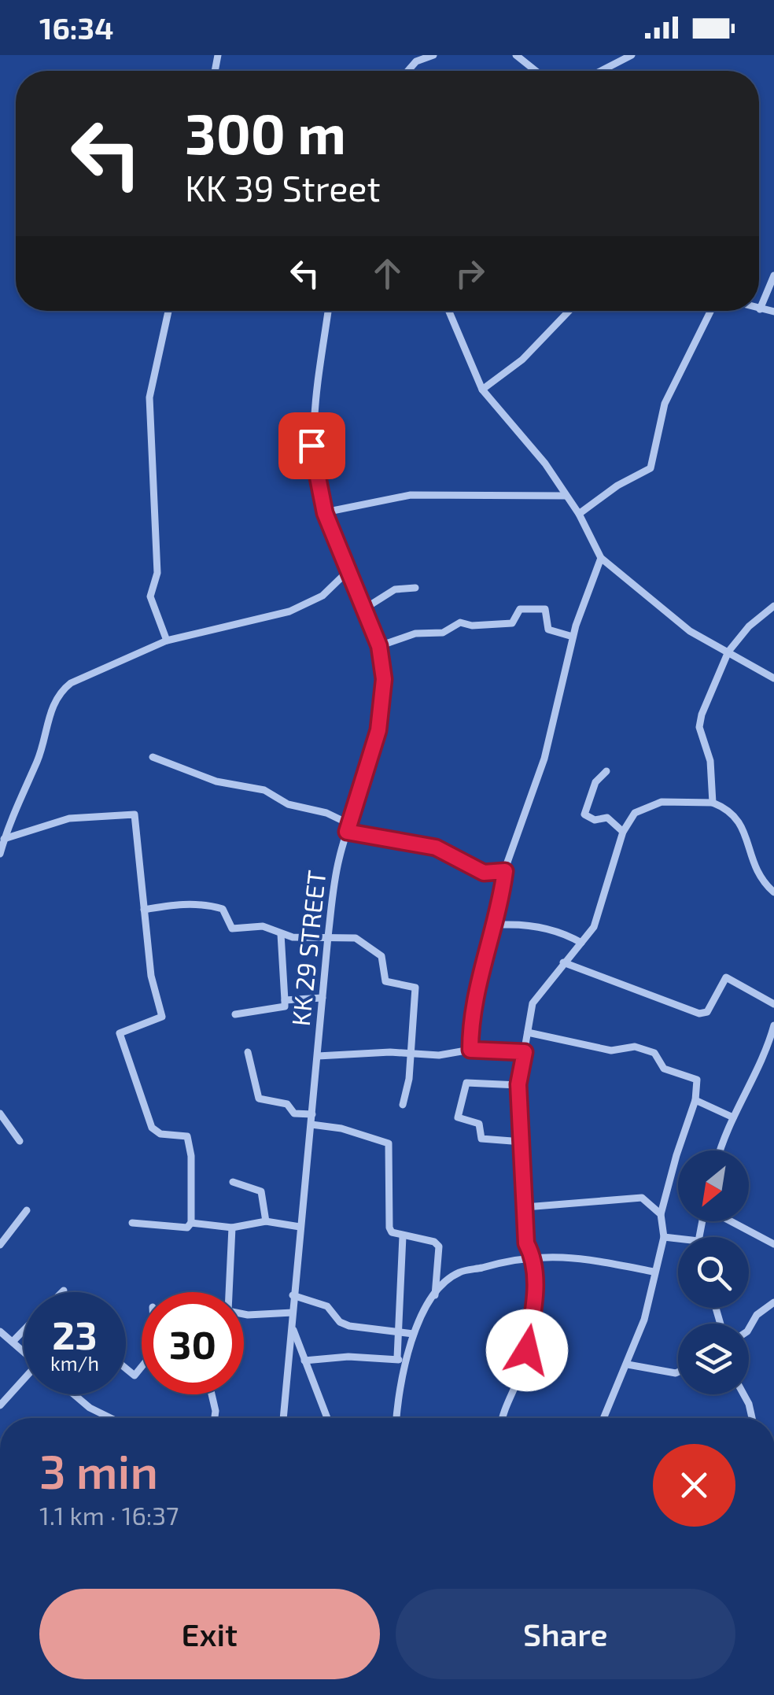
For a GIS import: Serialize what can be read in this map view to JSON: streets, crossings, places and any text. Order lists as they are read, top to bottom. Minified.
{"streets":{"street":["KK 29 STREET"]},"north":"bottom left","page":{"status":"16:34","turn":["300 m","KK 39 Street"],"speed":"23 km/h","limit":"30","heading":["3 min","1.1 km · 16:37"],"buttons":["Exit","Share"]}}
